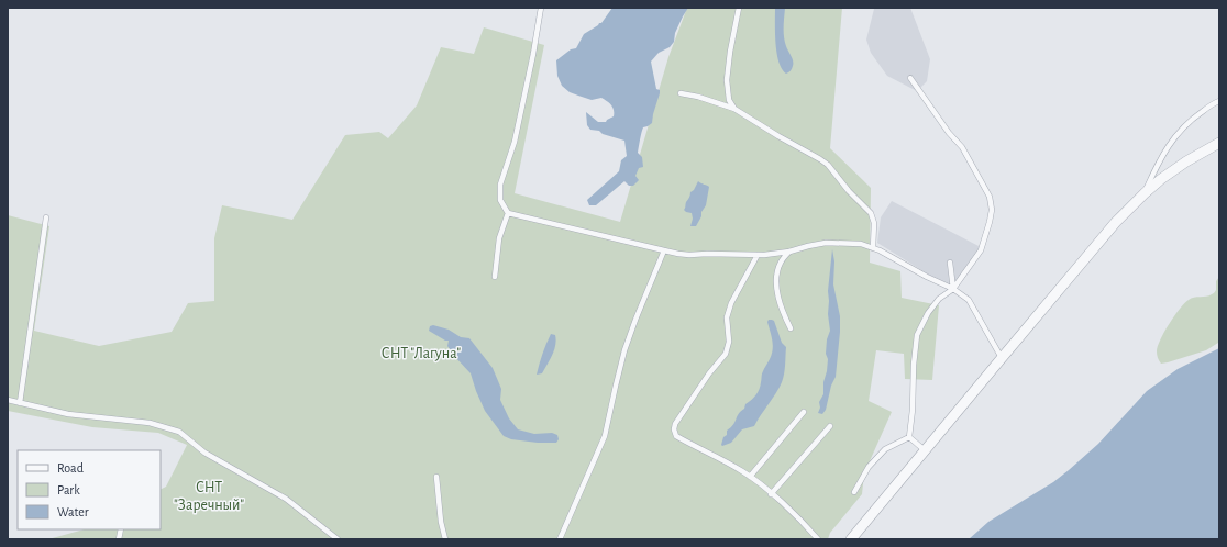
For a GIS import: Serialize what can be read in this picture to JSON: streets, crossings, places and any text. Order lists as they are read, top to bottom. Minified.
{"parks":["СНТ \"Лагуна\"","СНТ \"Заречный\""],"legend":["Road","Park","Water"]}
